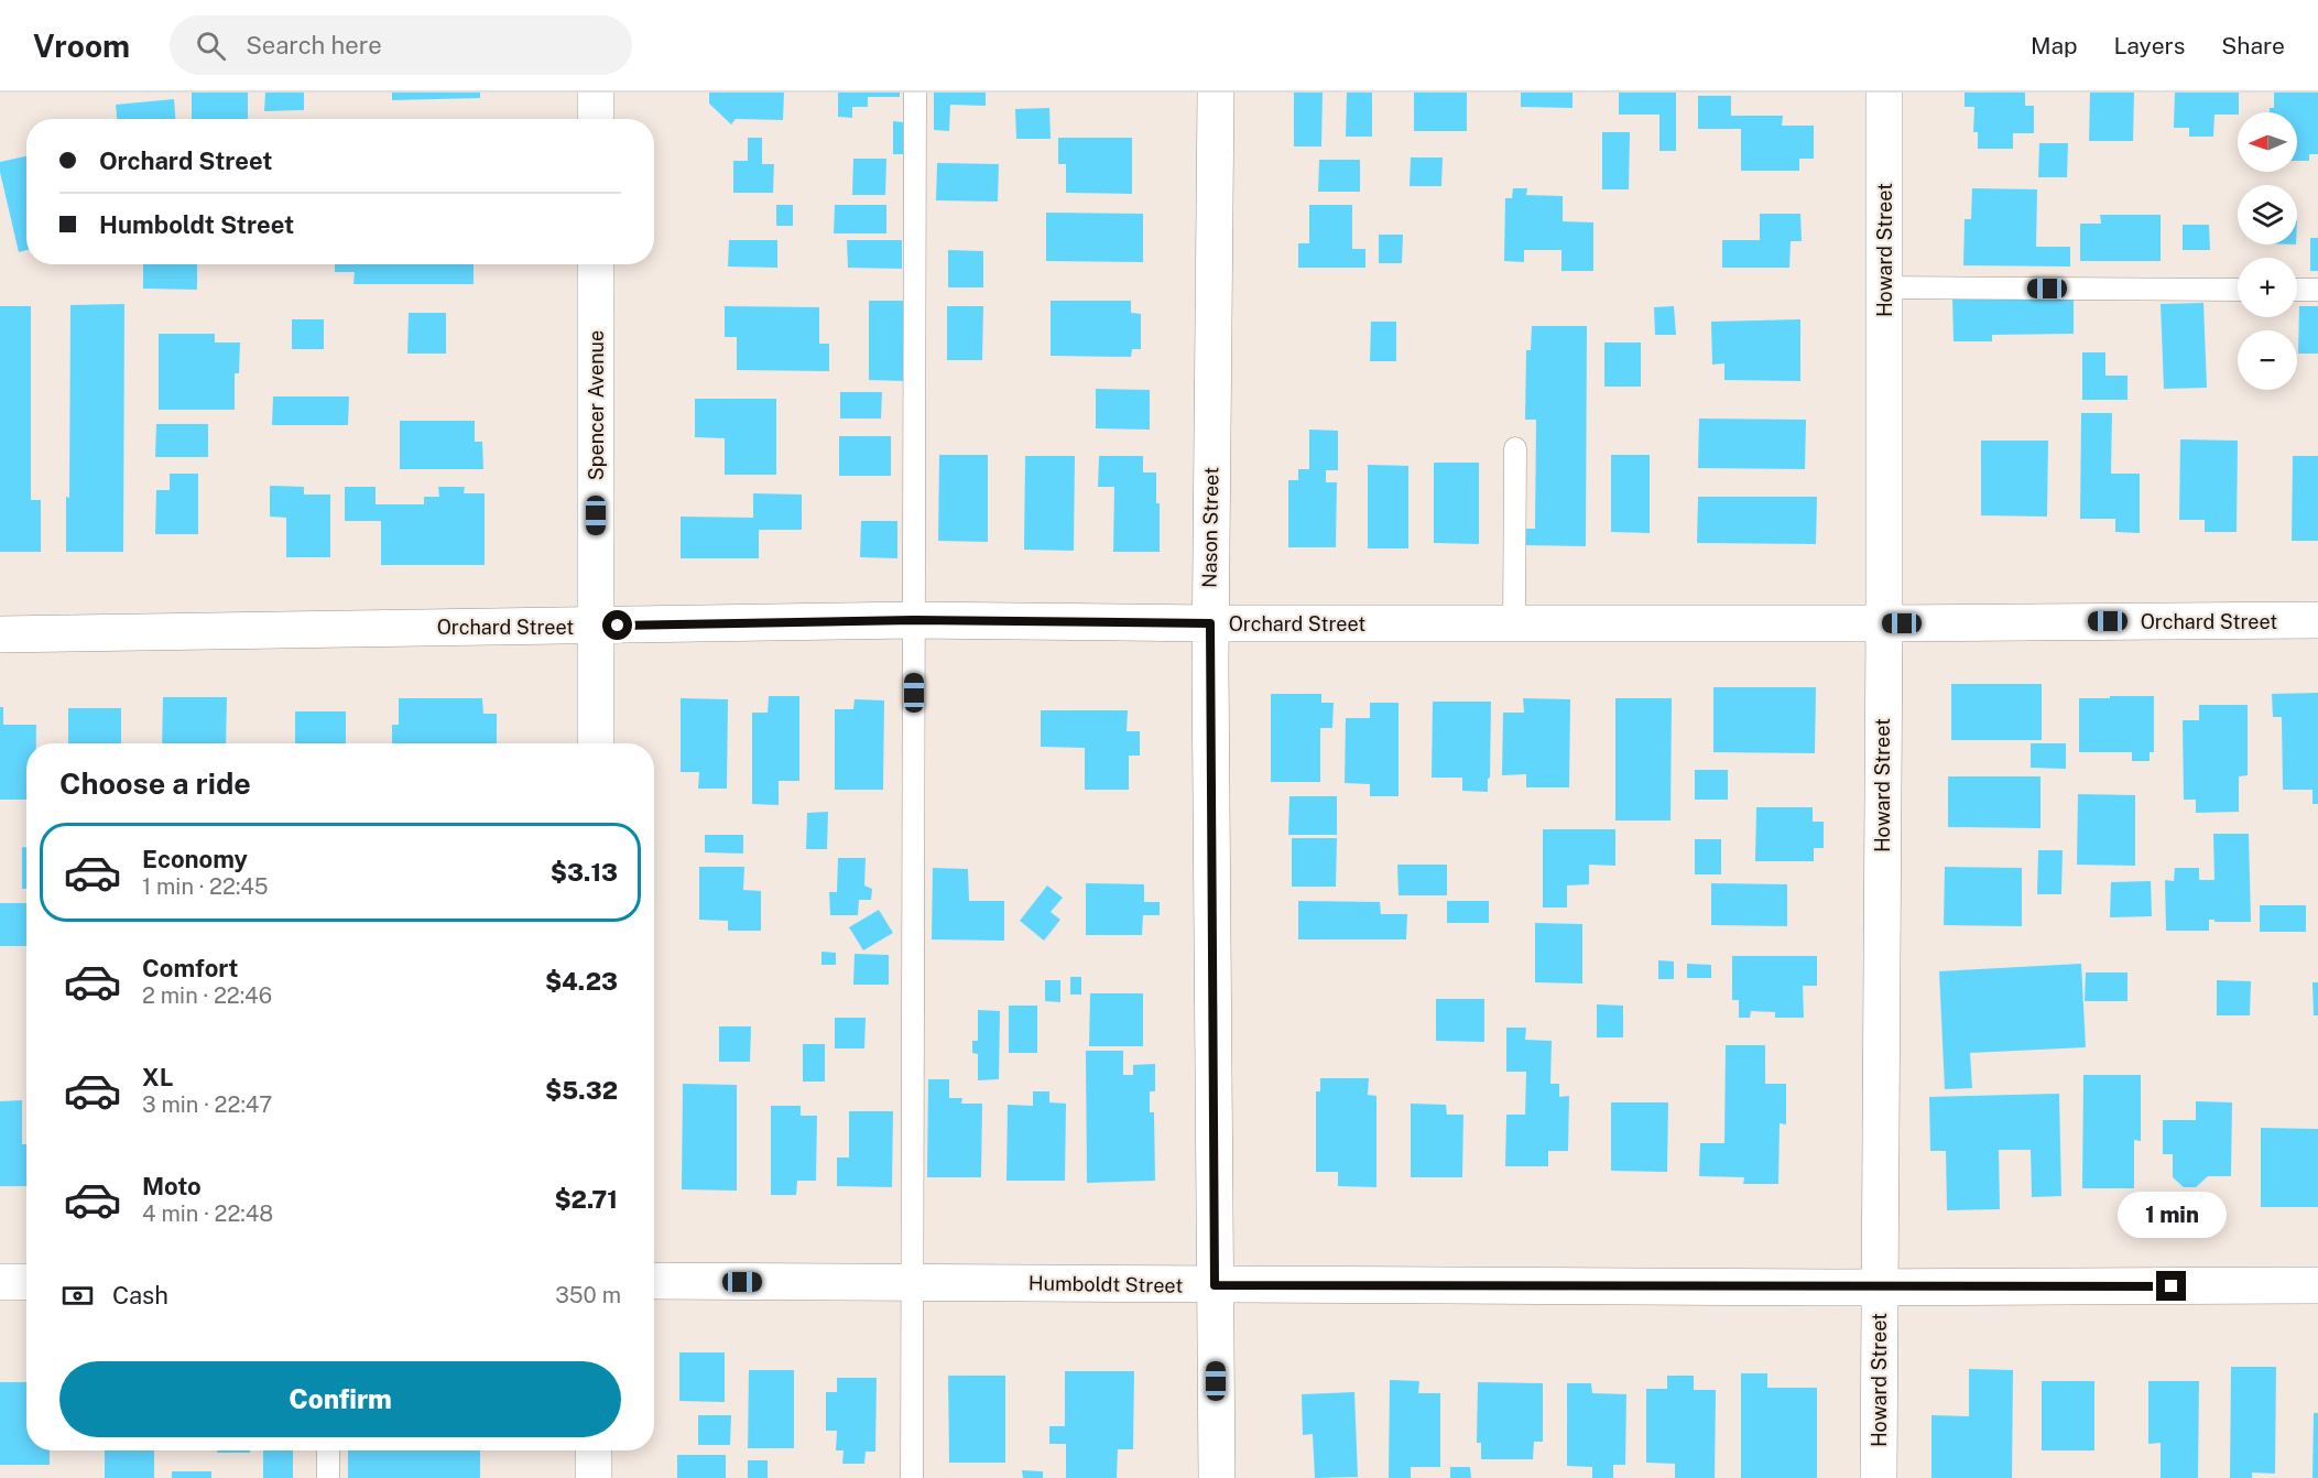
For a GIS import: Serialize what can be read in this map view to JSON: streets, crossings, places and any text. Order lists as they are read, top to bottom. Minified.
{"streets":{"street":["Howard Street","Spencer Avenue","Nason Street","Orchard Street","Humboldt Street"]},"crossings":[["Howard Street","Orchard Street"],["Howard Street","Humboldt Street"],["Spencer Avenue","Orchard Street"],["Nason Street","Orchard Street"],["Nason Street","Humboldt Street"]],"north":"left","page":{"header":"Vroom","search":"Search here","nav":["Map","Layers","Share"],"map_buttons":["+","−"],"banner":["Orchard Street","Humboldt Street"],"heading":"Choose a ride","list":[{"name":"Economy","note":"1 min · 22:45","value":"$3.13"},{"name":"Comfort","note":"2 min · 22:46","value":"$4.23"},{"name":"XL","note":"3 min · 22:47","value":"$5.32"},{"name":"Moto","note":"4 min · 22:48","value":"$2.71"}],"bubble":"1 min","pay":["Cash","350 m"],"buttons":"Confirm"}}
